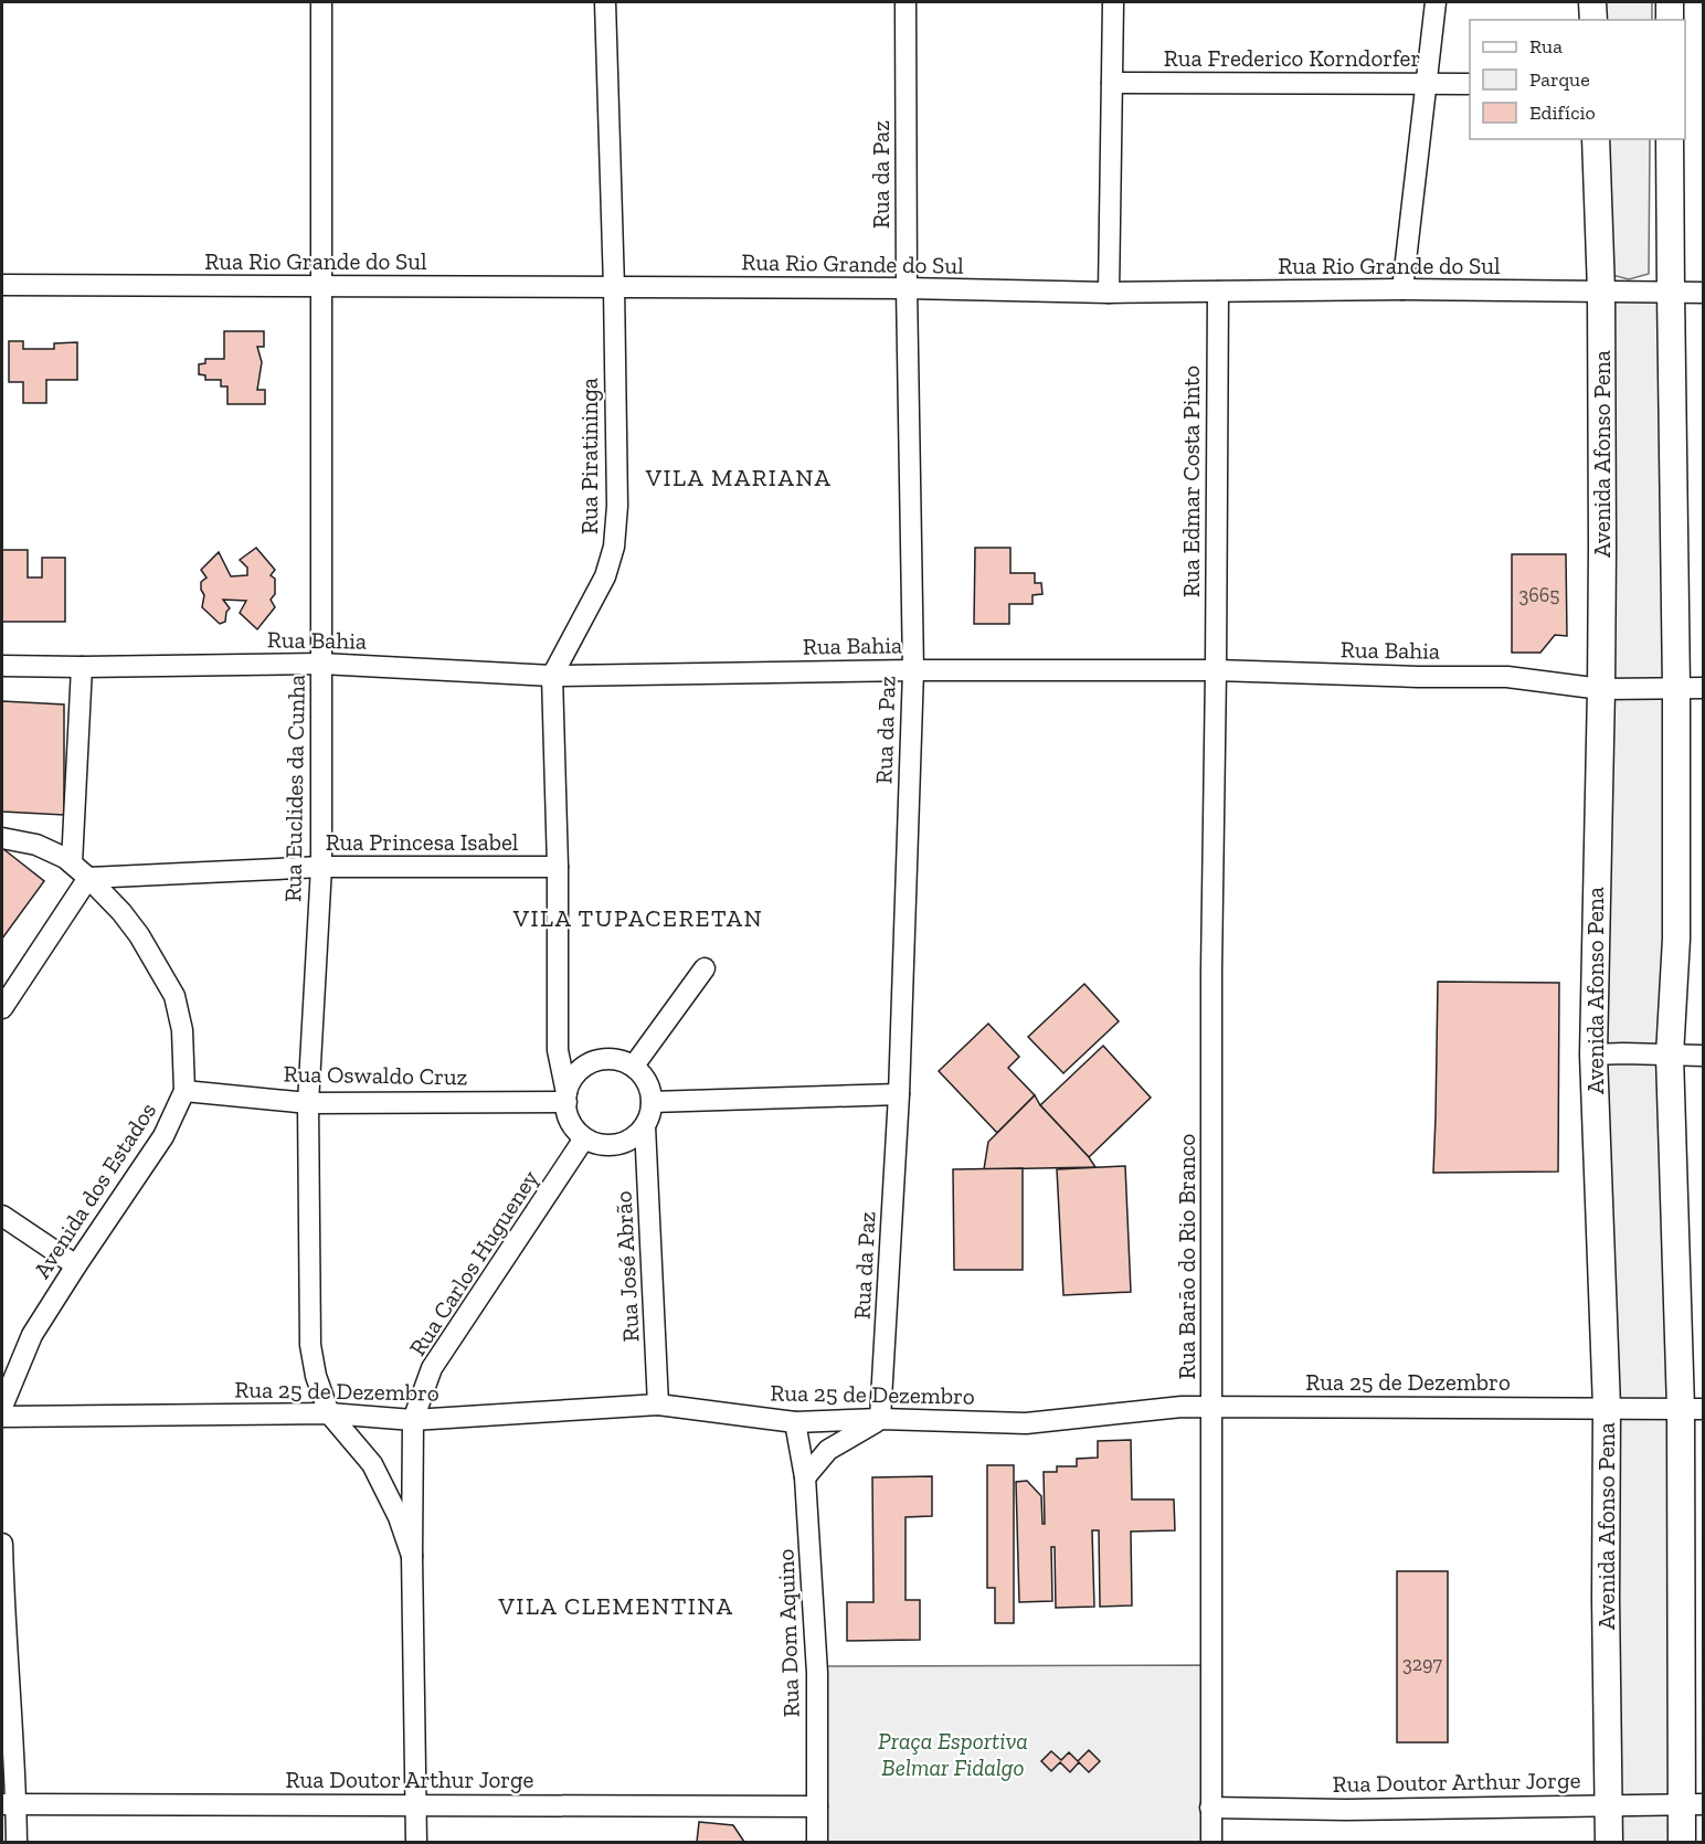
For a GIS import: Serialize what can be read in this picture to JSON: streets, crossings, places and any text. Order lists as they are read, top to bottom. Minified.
{"streets":{"main road":["Avenida Afonso Pena"],"street":["Rua Frederico Korndorfer","Rua da Paz","Rua Rio Grande do Sul","Rua Piratininga","Rua Edmar Costa Pinto","Rua Bahia","Rua Euclides da Cunha","Rua Princesa Isabel","Rua Oswaldo Cruz","Avenida dos Estados","Rua Barão do Rio Branco","Rua Carlos Hugueney","Rua José Abrão","Rua 25 de Dezembro","Rua Dom Aquino","Rua Doutor Arthur Jorge"]},"crossings":[["Rua da Paz","Rua Rio Grande do Sul"],["Rua da Paz","Rua Bahia"],["Rua da Paz","Rua 25 de Dezembro"],["Rua Rio Grande do Sul","Avenida Afonso Pena"],["Rua Rio Grande do Sul","Rua Piratininga"],["Rua Rio Grande do Sul","Rua Edmar Costa Pinto"],["Rua Rio Grande do Sul","Rua Euclides da Cunha"],["Avenida Afonso Pena","Rua Bahia"],["Avenida Afonso Pena","Rua 25 de Dezembro"],["Avenida Afonso Pena","Rua Doutor Arthur Jorge"],["Rua Piratininga","Rua Bahia"],["Rua Piratininga","Rua Princesa Isabel"],["Rua Piratininga","Rua Oswaldo Cruz"],["Rua Piratininga","Rua Carlos Hugueney"],["Rua Piratininga","Rua José Abrão"],["Rua Edmar Costa Pinto","Rua Bahia"],["Rua Edmar Costa Pinto","Rua Barão do Rio Branco"],["Rua Bahia","Rua Euclides da Cunha"],["Rua Bahia","Rua Barão do Rio Branco"],["Rua Euclides da Cunha","Rua Princesa Isabel"],["Rua Euclides da Cunha","Rua Oswaldo Cruz"],["Rua Euclides da Cunha","Rua 25 de Dezembro"],["Rua Princesa Isabel","Avenida dos Estados"],["Rua Oswaldo Cruz","Avenida dos Estados"],["Rua Oswaldo Cruz","Rua Carlos Hugueney"],["Rua Oswaldo Cruz","Rua José Abrão"],["Rua Barão do Rio Branco","Rua 25 de Dezembro"],["Rua Barão do Rio Branco","Rua Doutor Arthur Jorge"],["Rua Carlos Hugueney","Rua José Abrão"],["Rua Carlos Hugueney","Rua 25 de Dezembro"],["Rua Carlos Hugueney","Rua Doutor Arthur Jorge"],["Rua José Abrão","Rua 25 de Dezembro"],["Rua 25 de Dezembro","Rua Dom Aquino"],["Rua Dom Aquino","Rua Doutor Arthur Jorge"]],"districts":["VILA MARIANA","VILA TUPACERETAN","VILA CLEMENTINA"],"parks":["Praça Esportiva Belmar Fidalgo"],"house_numbers":["3665","3297"],"legend":["Rua","Parque","Edifício"]}
